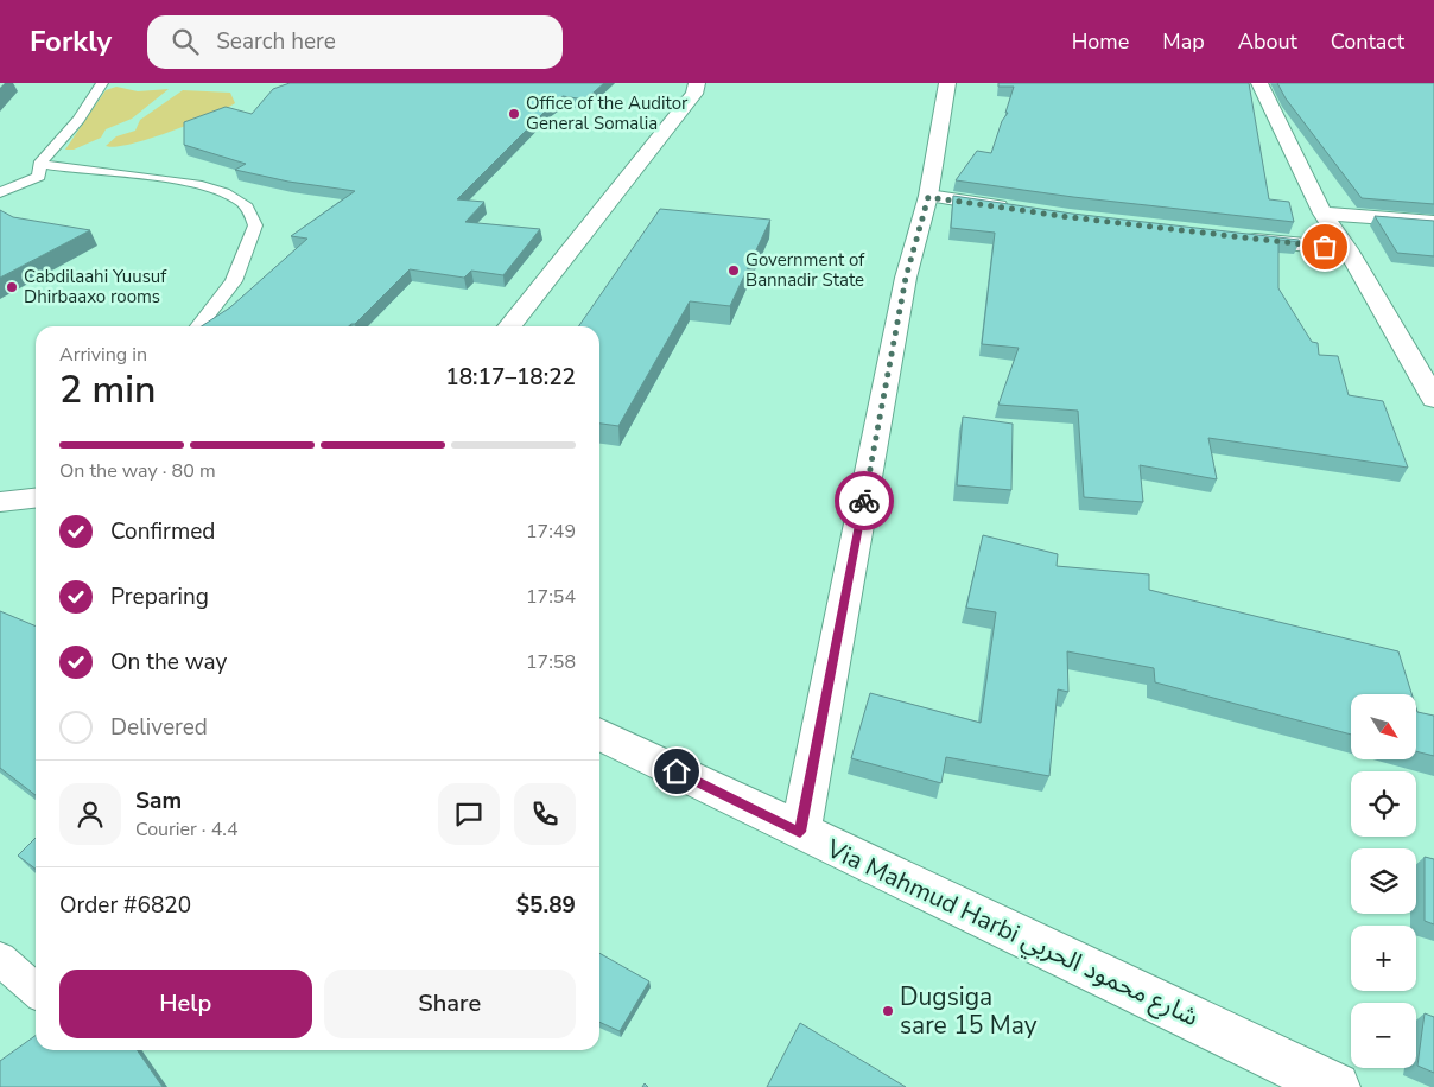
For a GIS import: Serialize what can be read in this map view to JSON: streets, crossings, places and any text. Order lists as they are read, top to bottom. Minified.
{"streets":{"street":["Via Mahmud Harbi شارع محمود الحربي"]},"places":["Office of the Auditor General Somalia","Government of Bannadir State","Cabdilaahi Yuusuf Dhirbaaxo rooms","Dugsiga sare 15 May"],"north":"bottom right","page":{"header":"Forkly","search":"Search here","nav":["Home","Map","About","Contact"],"heading":["2 min","Arriving in","18:17–18:22"],"panel":["Sam","Courier · 4.4","Order #6820","$5.89"],"bar":"On the way · 80 m","list":[["Confirmed","17:49"],["Preparing","17:54"],["On the way","17:58"],"Delivered"],"map_buttons":["+","−"],"buttons":["Help","Share"]}}
